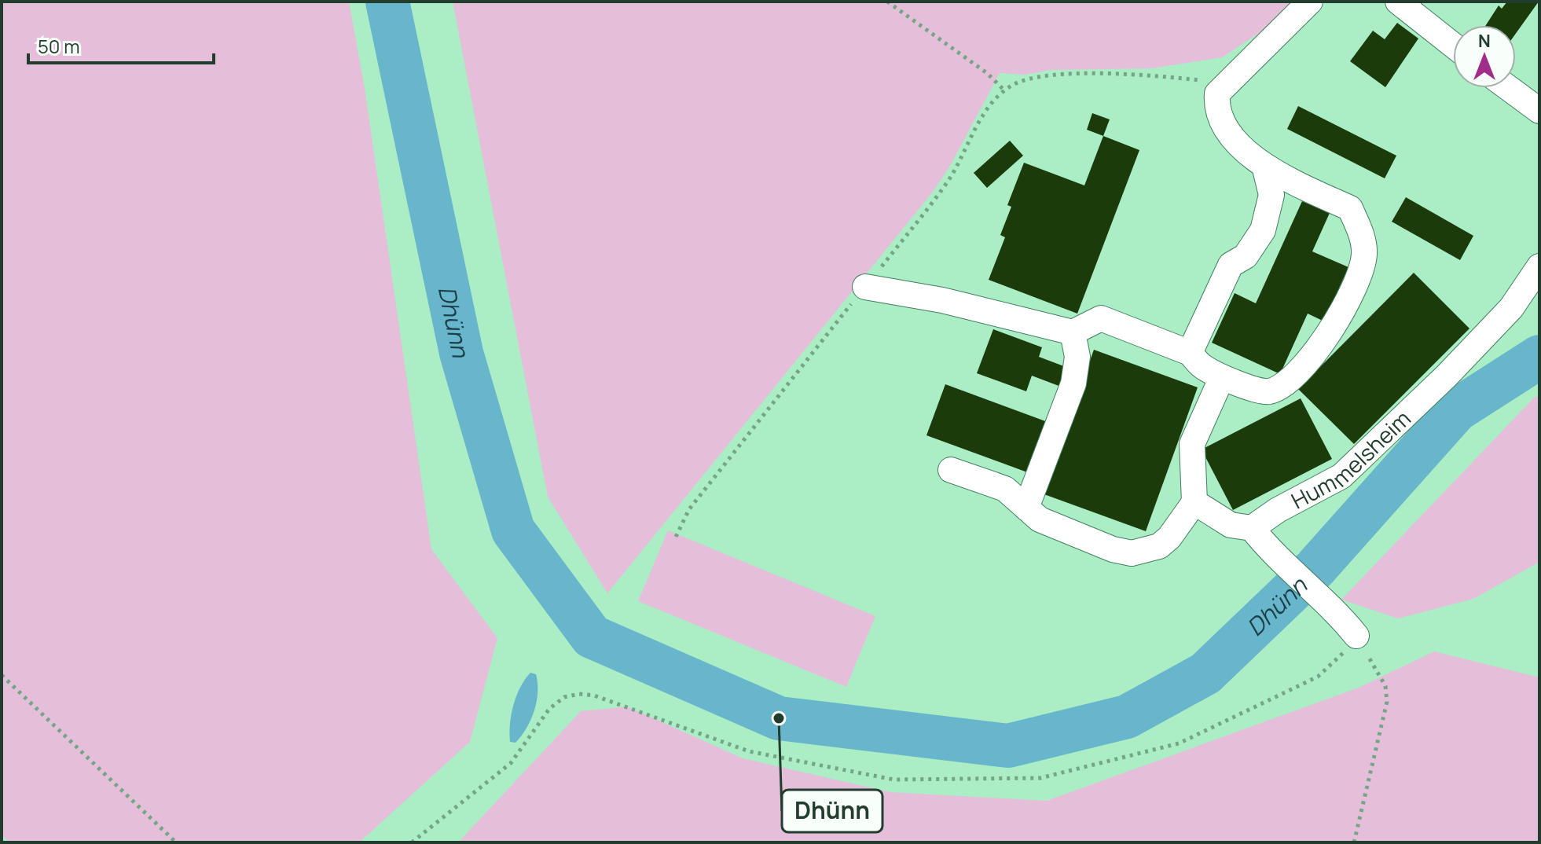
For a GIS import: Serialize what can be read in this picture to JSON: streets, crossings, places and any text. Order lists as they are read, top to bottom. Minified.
{"streets":{"lane":["Hummelsheim"]},"water":["Dhünn"],"places":["Dhünn"],"scale_bar":"50 m","north":"top"}
